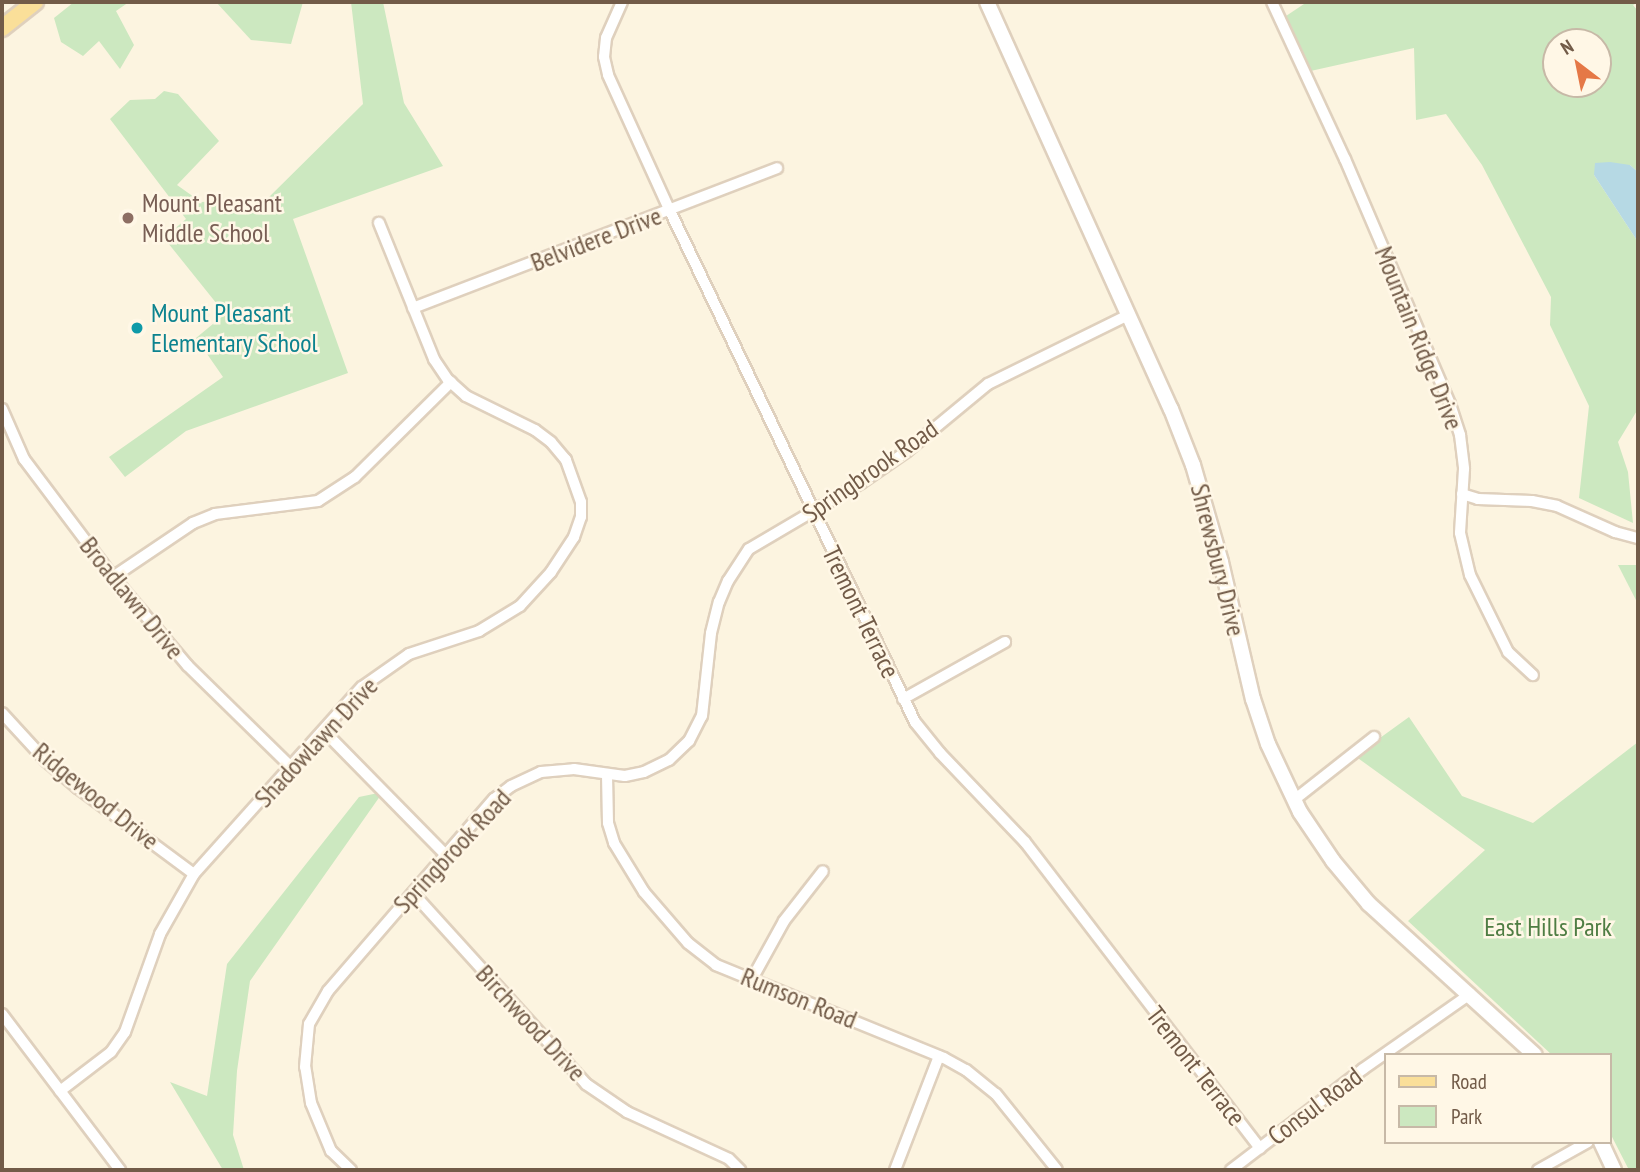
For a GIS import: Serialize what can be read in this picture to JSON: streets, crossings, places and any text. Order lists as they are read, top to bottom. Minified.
{"streets":{"main road":["Shrewsbury Drive"],"street":["Belvidere Drive","Mountain Ridge Drive","Springbrook Road","Broadlawn Drive","Tremont Terrace","Shadowlawn Drive","Ridgewood Drive","Rumson Road","Birchwood Drive","Consul Road"]},"crossings":[["Belvidere Drive","Tremont Terrace"],["Belvidere Drive","Shadowlawn Drive"],["Springbrook Road","Shrewsbury Drive"],["Springbrook Road","Tremont Terrace"],["Springbrook Road","Rumson Road"],["Springbrook Road","Birchwood Drive"],["Shrewsbury Drive","Consul Road"],["Broadlawn Drive","Shadowlawn Drive"],["Tremont Terrace","Consul Road"],["Shadowlawn Drive","Ridgewood Drive"]],"parks":["East Hills Park"],"places":["Mount Pleasant Middle School","Mount Pleasant Elementary School"],"legend":["Road","Park"],"north":"top left"}
